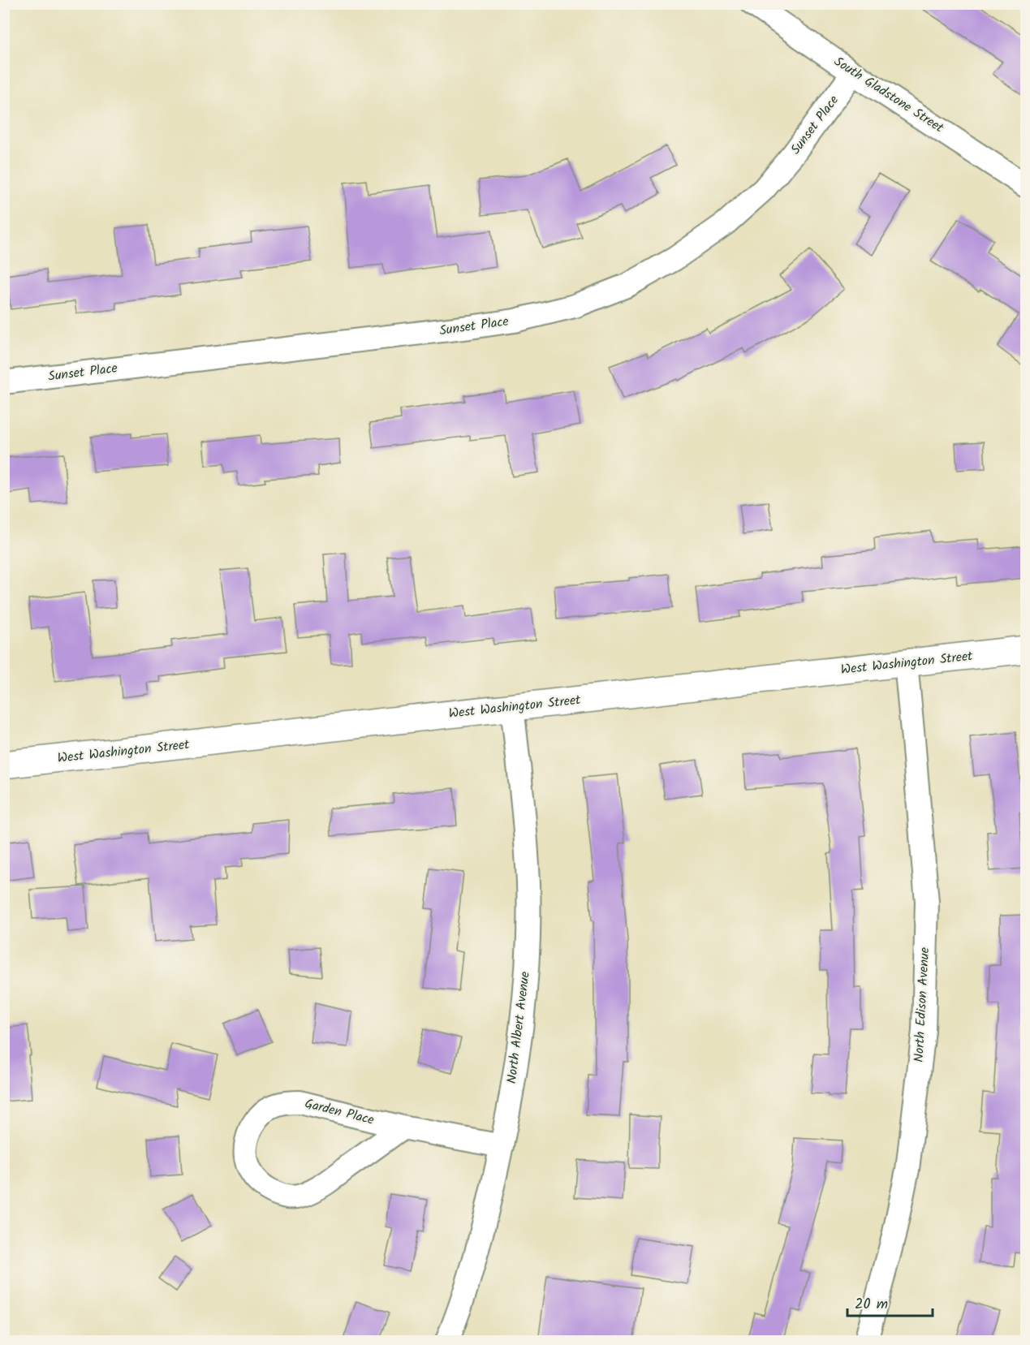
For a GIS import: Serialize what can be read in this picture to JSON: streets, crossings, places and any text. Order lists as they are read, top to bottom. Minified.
{"streets":{"street":["South Gladstone Street","Sunset Place","West Washington Street","North Edison Avenue","North Albert Avenue","Garden Place"]},"crossings":[["South Gladstone Street","Sunset Place"],["West Washington Street","North Edison Avenue"],["West Washington Street","North Albert Avenue"],["North Albert Avenue","Garden Place"]],"scale_bar":"20 m"}
